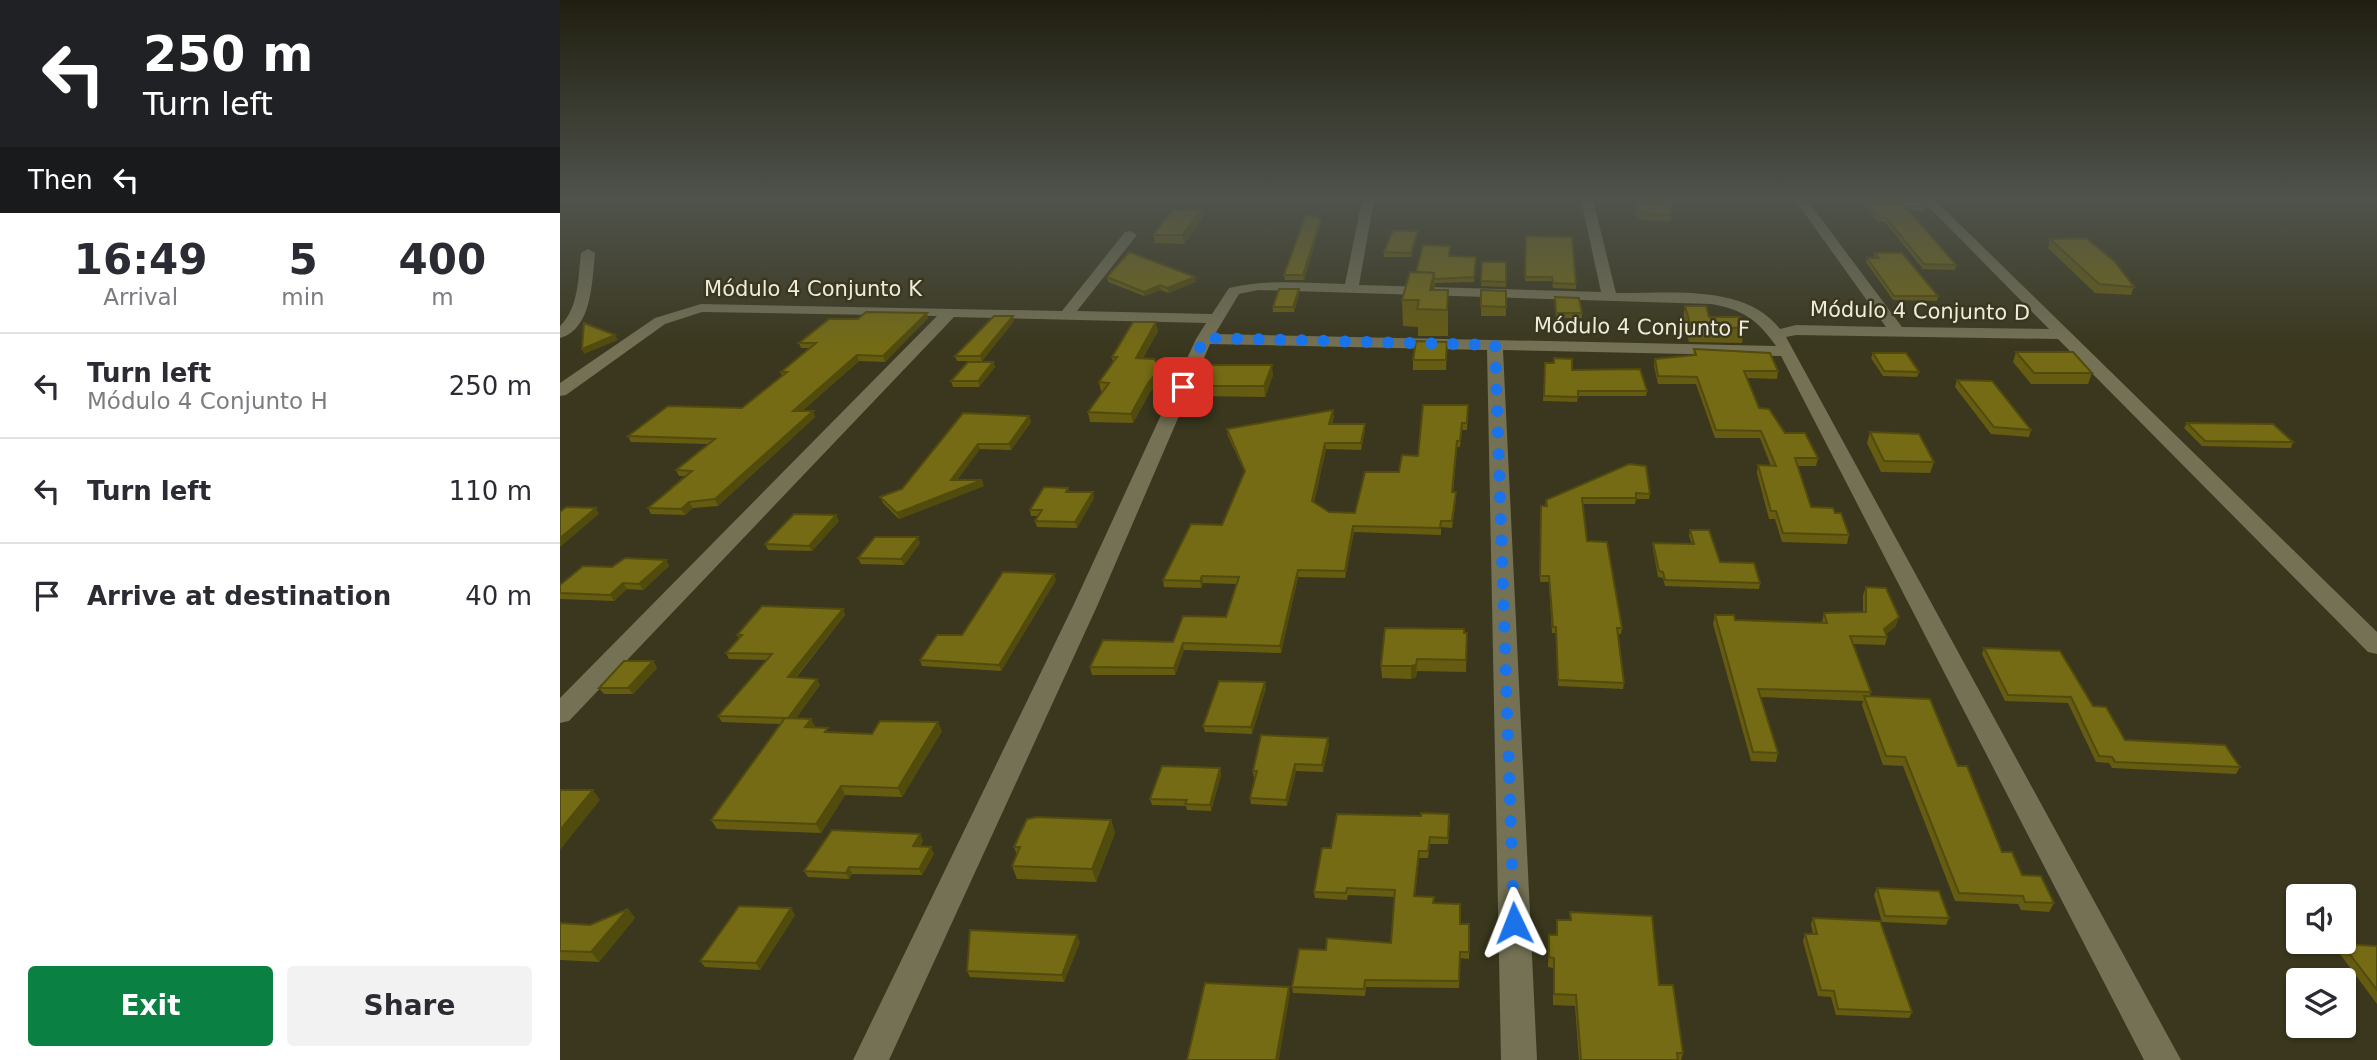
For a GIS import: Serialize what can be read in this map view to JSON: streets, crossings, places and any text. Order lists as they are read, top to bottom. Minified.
{"streets":{"street":["Módulo 4 Conjunto K","Módulo 4 Conjunto D","Módulo 4 Conjunto F"]},"crossings":[["Módulo 4 Conjunto K","Módulo 4 Conjunto F"],["Módulo 4 Conjunto D","Módulo 4 Conjunto F"]],"page":{"turn":["250 m","Turn left"],"then":"Then","eta":["16:49","Arrival","5","min","400","m"],"list":[{"name":"Turn left","note":"Módulo 4 Conjunto H","value":"250 m"},{"name":"Turn left","value":"110 m"},{"name":"Arrive at destination","value":"40 m"}],"buttons":["Exit","Share"]}}
